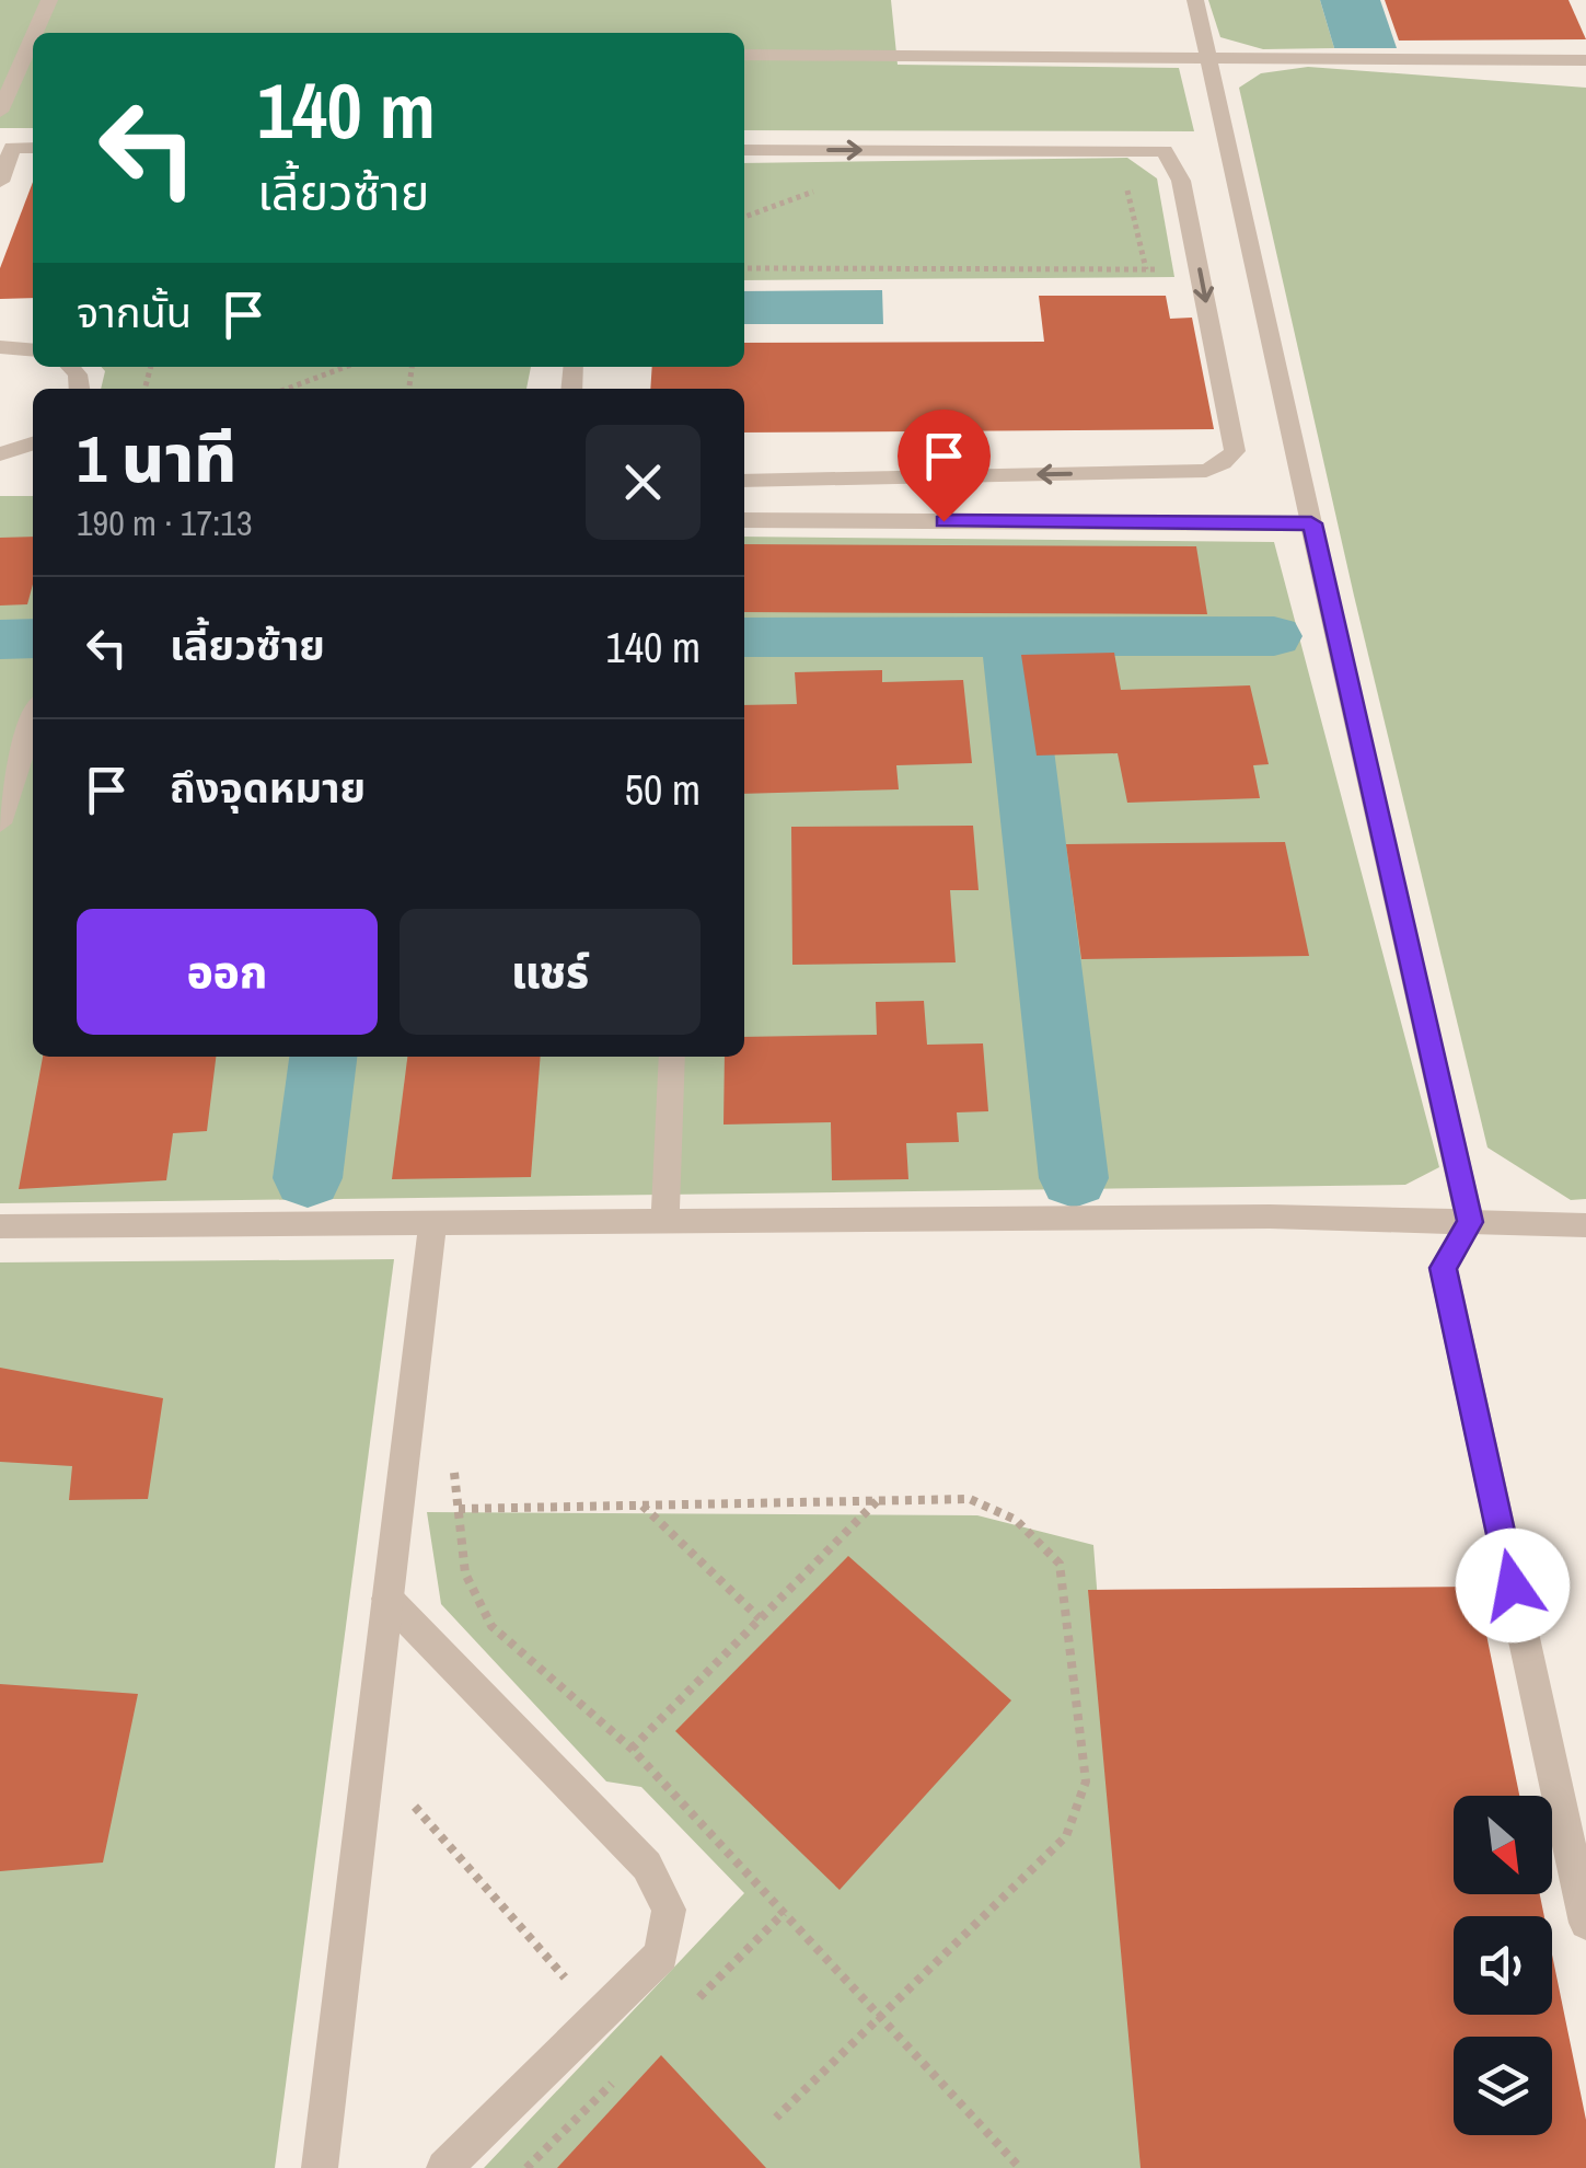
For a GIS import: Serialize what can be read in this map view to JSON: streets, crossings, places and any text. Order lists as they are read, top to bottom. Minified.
{"north":"bottom right","page":{"turn":["140 m","เลี้ยวซ้าย"],"then":"จากนั้น","heading":["1 นาที","190 m · 17:13"],"list":[{"name":"เลี้ยวซ้าย","value":"140 m"},{"name":"ถึงจุดหมาย","value":"50 m"}],"buttons":["ออก","แชร์"]}}
